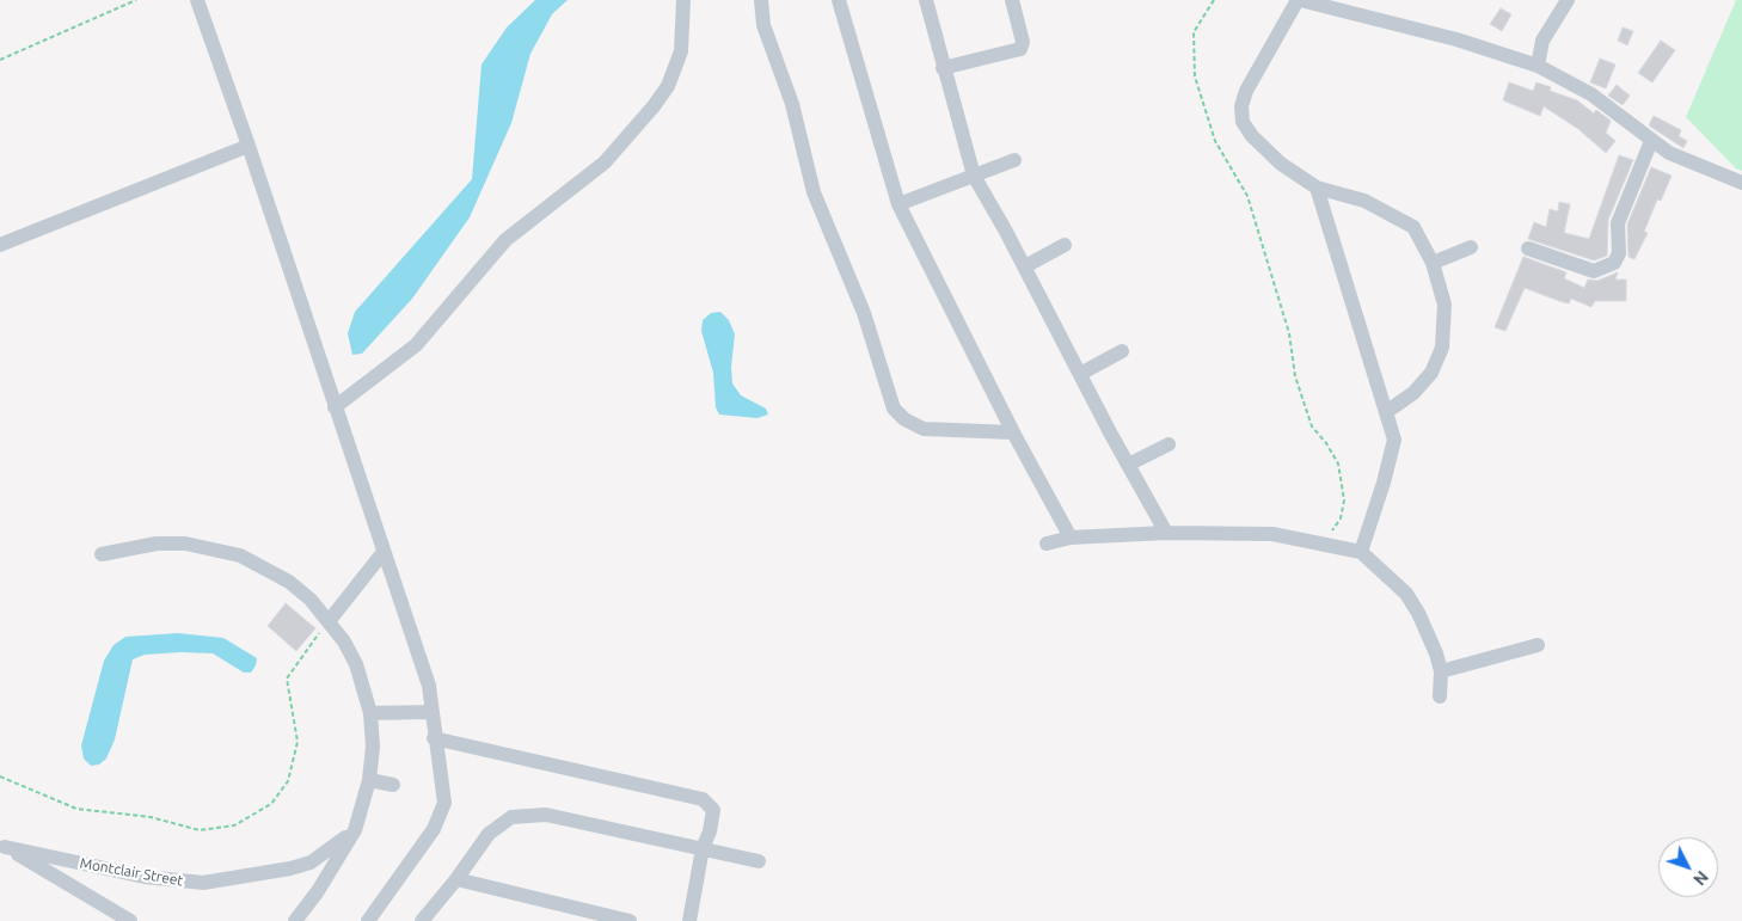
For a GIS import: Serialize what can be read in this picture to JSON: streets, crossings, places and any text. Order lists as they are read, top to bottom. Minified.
{"streets":{"street":["Montclair Street"]},"north":"bottom right"}
